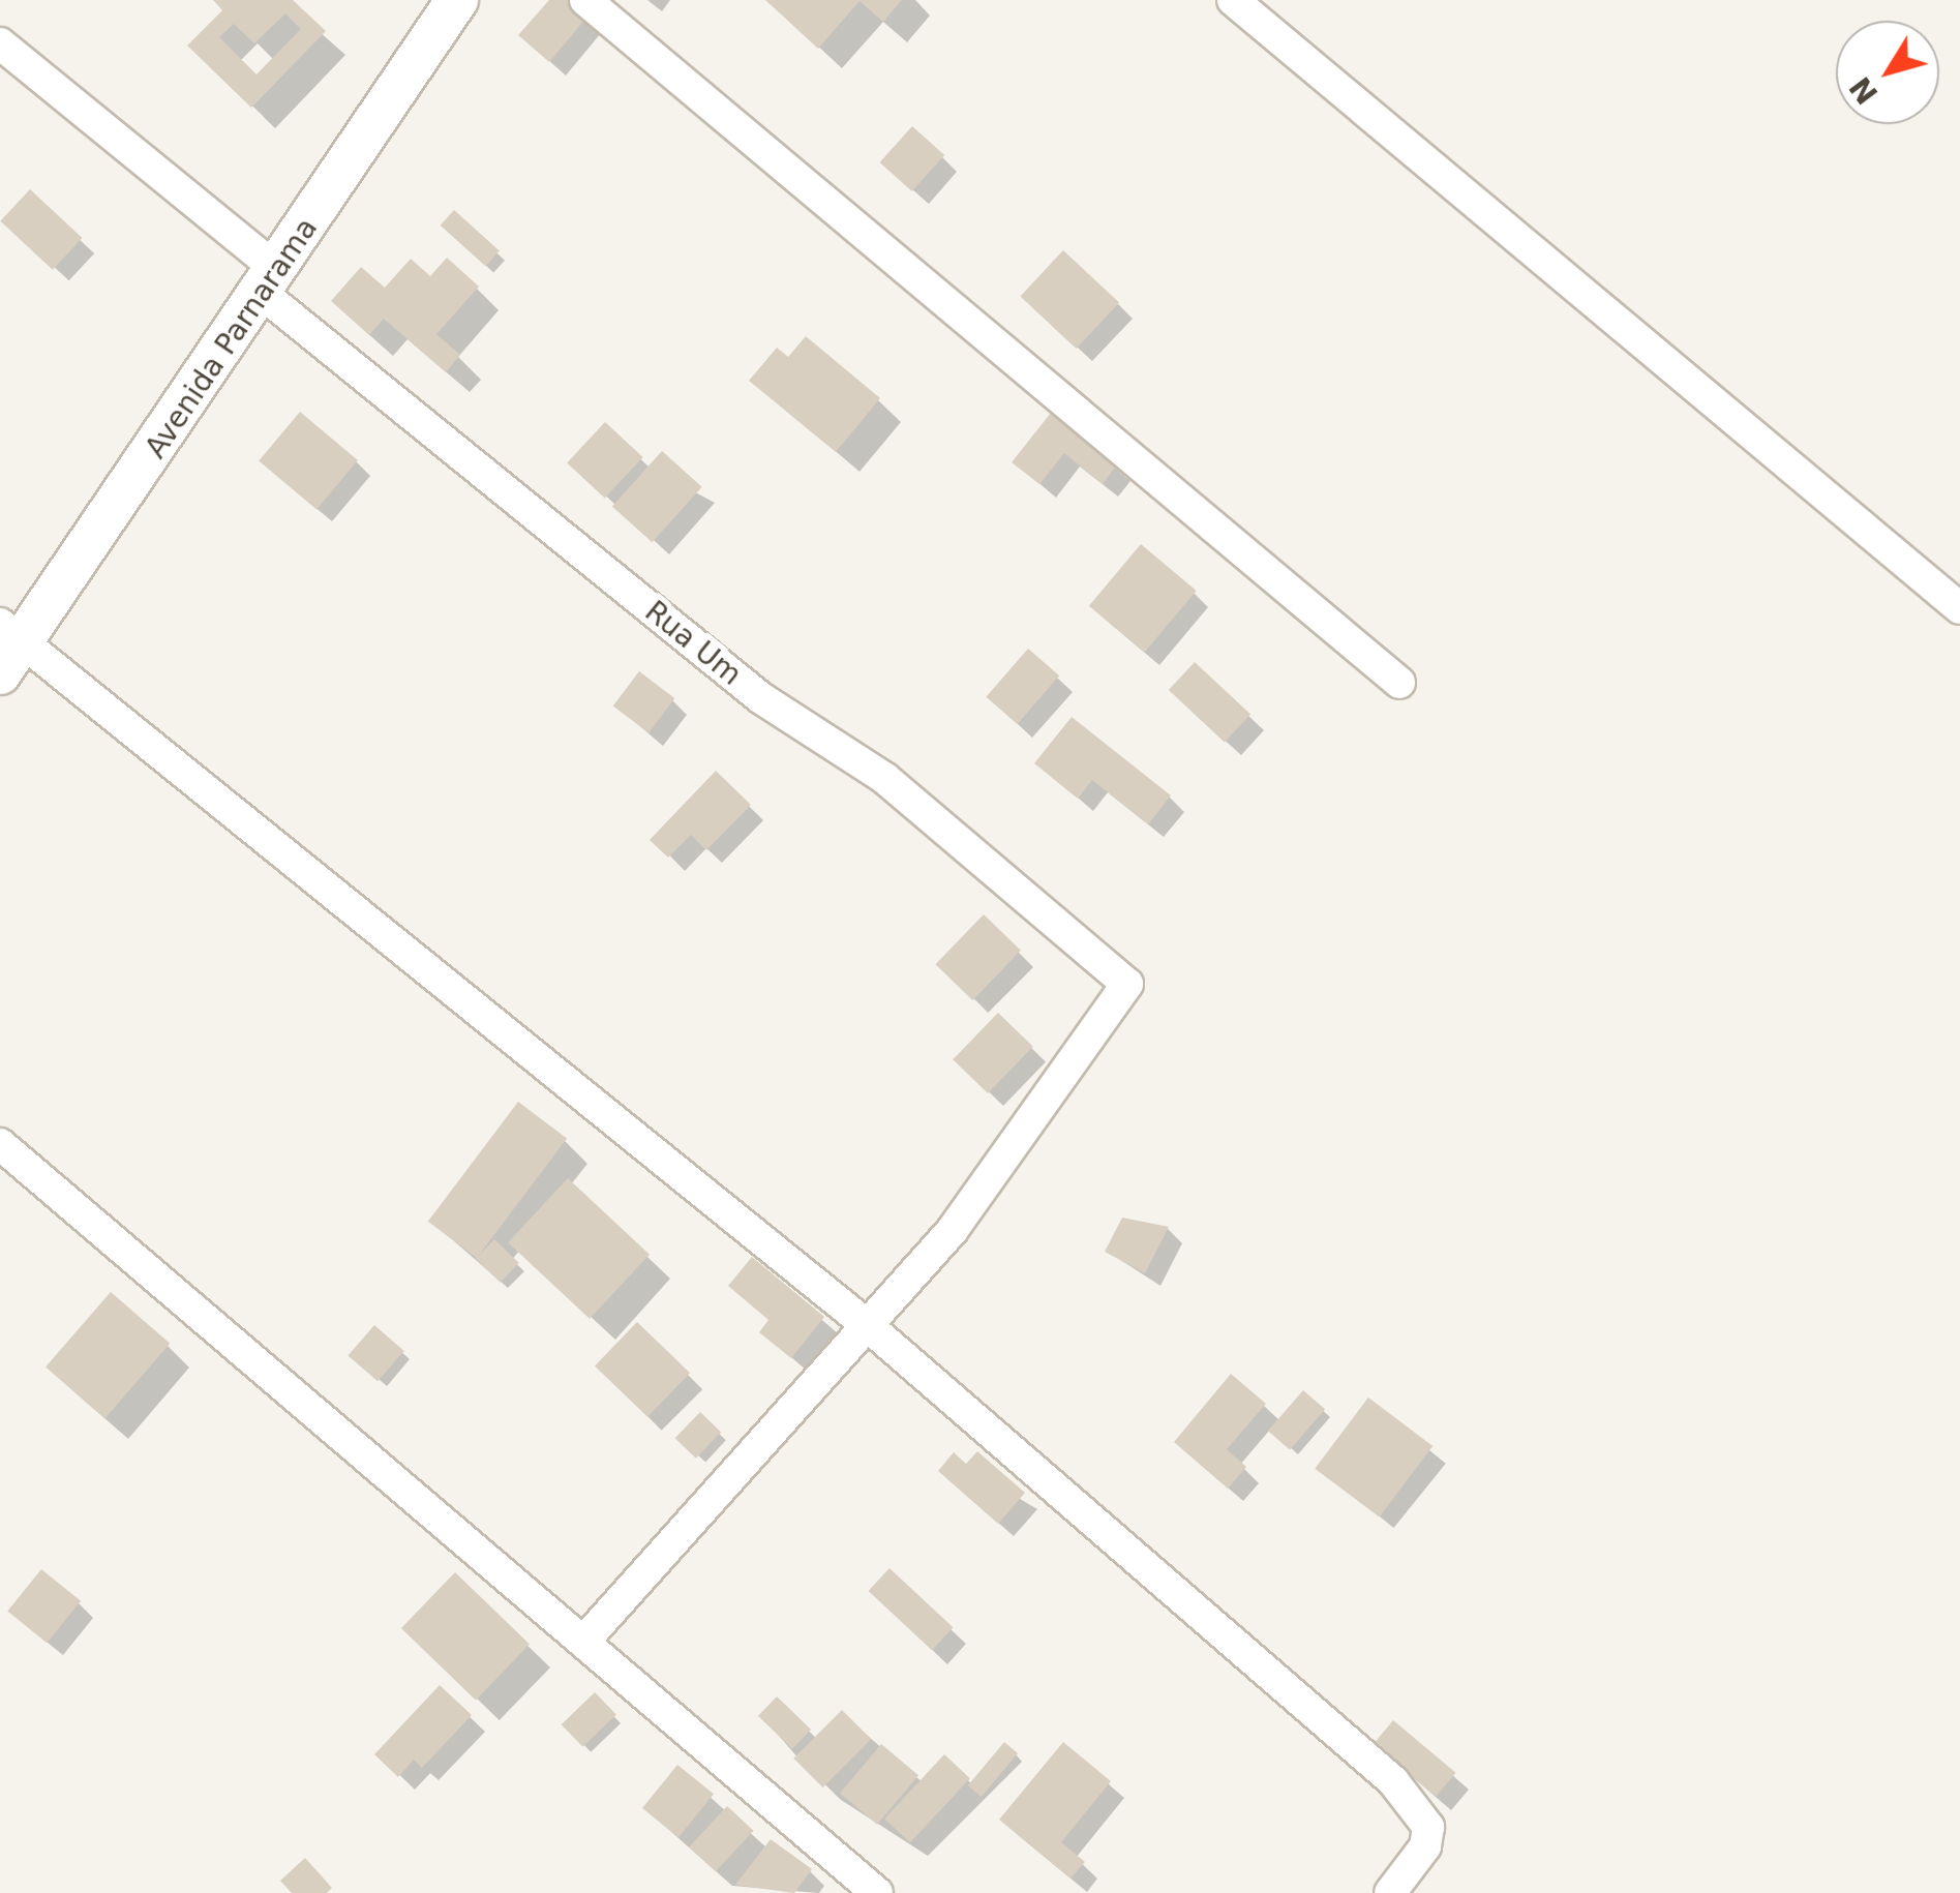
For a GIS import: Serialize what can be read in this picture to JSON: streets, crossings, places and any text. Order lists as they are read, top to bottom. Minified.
{"streets":{"street":["Avenida Parnarama","Rua Um"]},"crossings":[["Avenida Parnarama","Rua Um"]],"north":"bottom left"}
